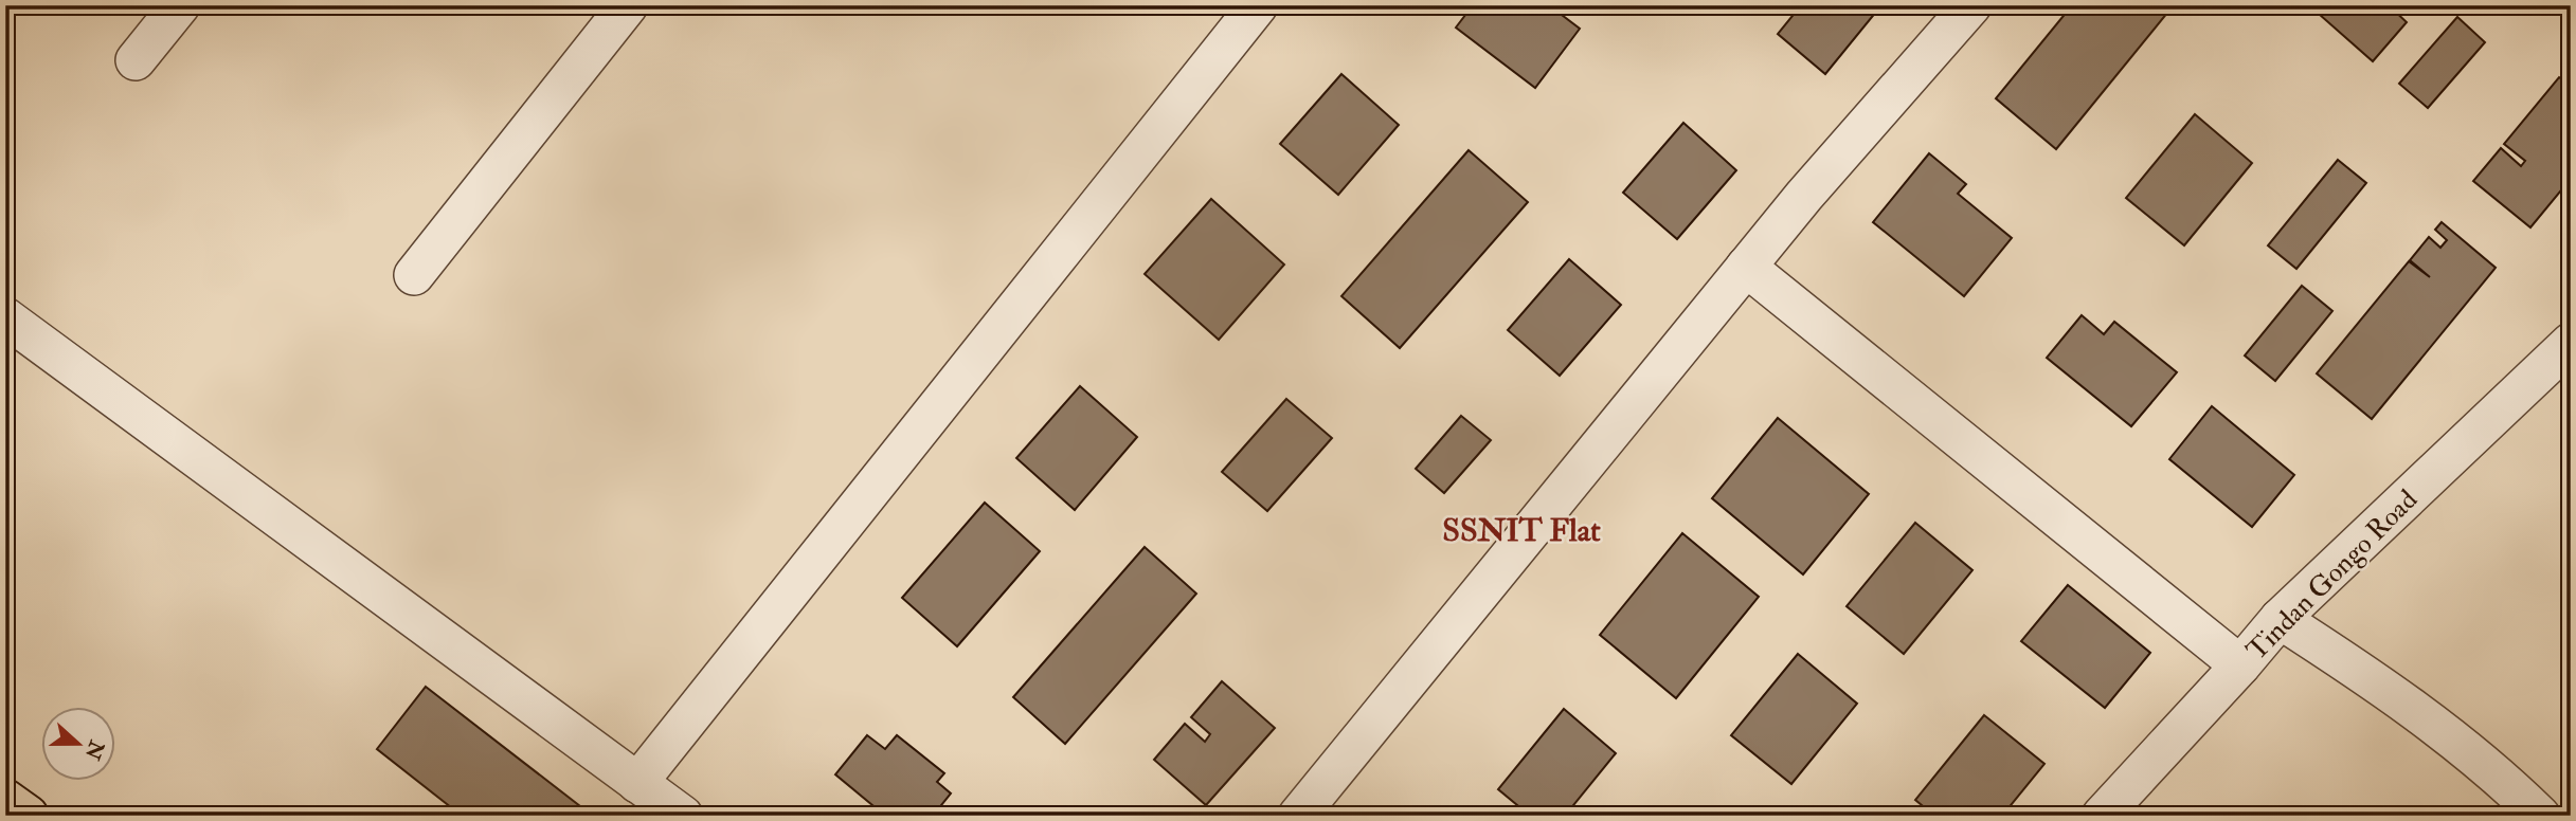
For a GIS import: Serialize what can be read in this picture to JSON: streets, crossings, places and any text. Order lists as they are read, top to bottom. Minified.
{"streets":{"street":["Tindan Gongo Road"]},"districts":["SSNIT Flat"],"north":"right"}
